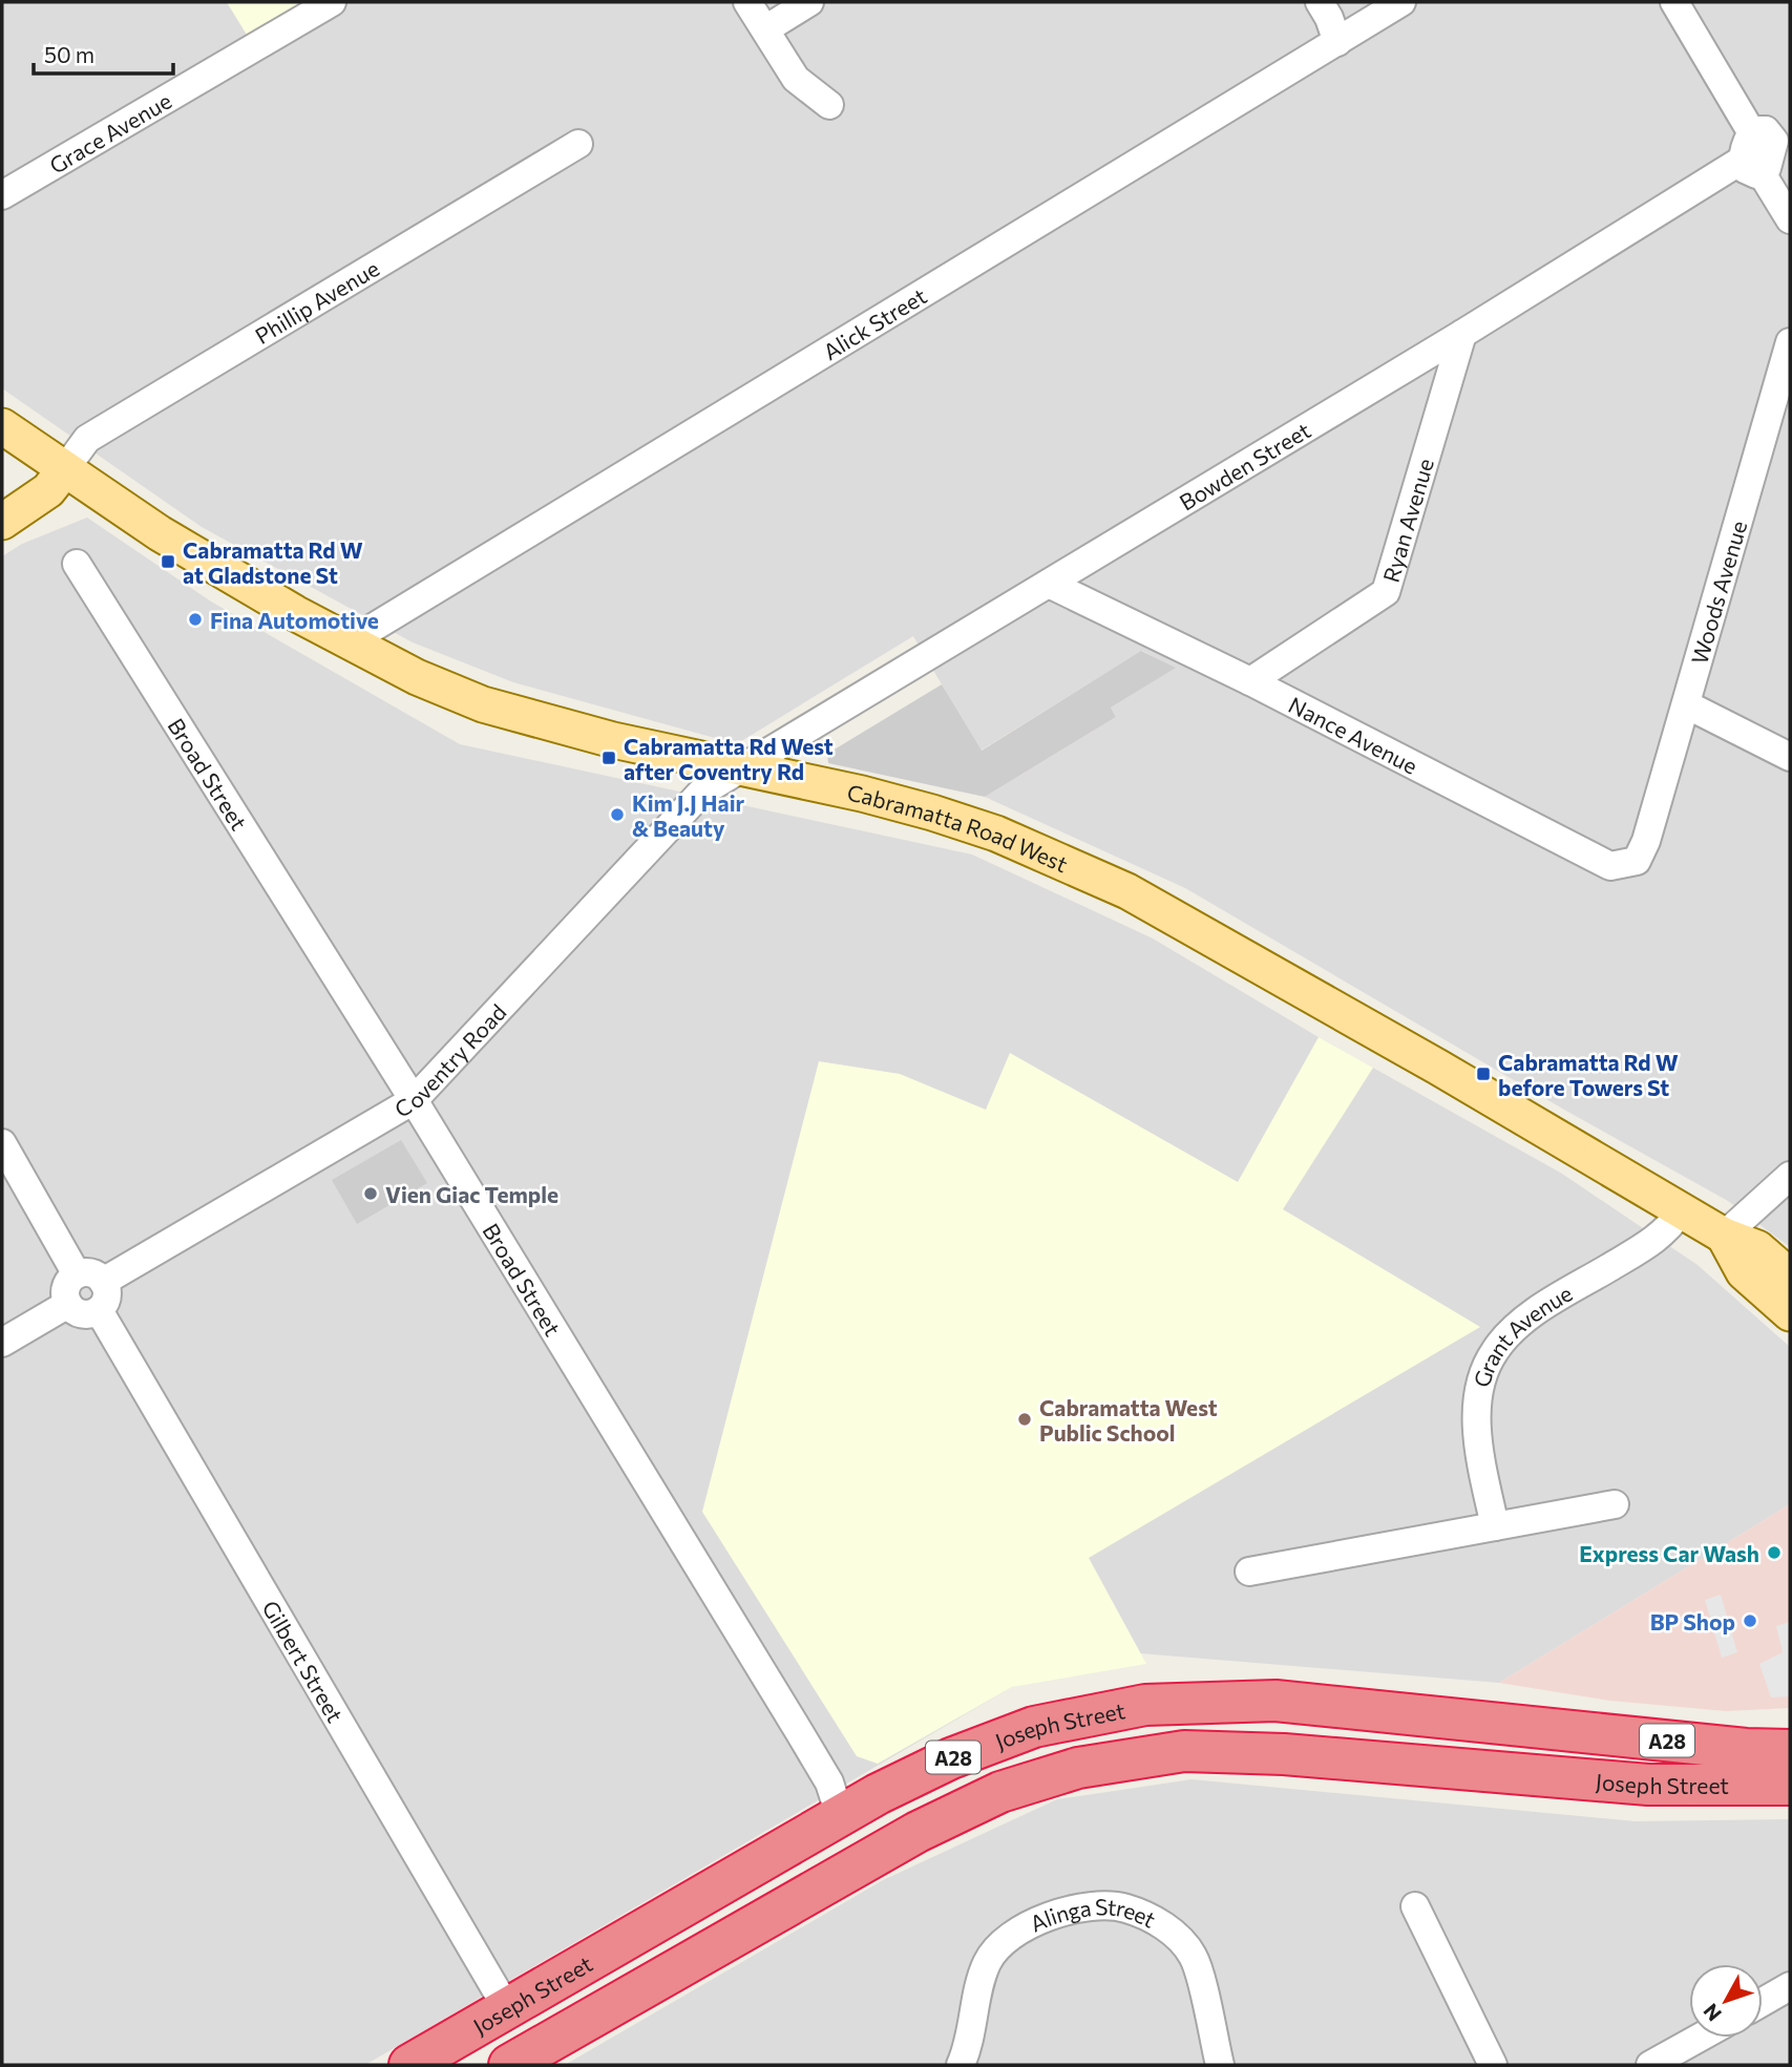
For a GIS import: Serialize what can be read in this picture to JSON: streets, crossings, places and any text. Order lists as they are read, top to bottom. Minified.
{"streets":{"highway":["Joseph Street","A28"],"main road":["Cabramatta Road West"],"street":["Grace Avenue","Phillip Avenue","Alick Street","Bowden Street","Ryan Avenue","Woods Avenue","Nance Avenue","Broad Street","Coventry Road","Grant Avenue","Gilbert Street","Alinga Street"]},"crossings":[["Phillip Avenue","Cabramatta Road West"],["Alick Street","Cabramatta Road West"],["Bowden Street","Ryan Avenue"],["Bowden Street","Nance Avenue"],["Bowden Street","Cabramatta Road West"],["Bowden Street","Coventry Road"],["Ryan Avenue","Nance Avenue"],["Woods Avenue","Nance Avenue"],["Broad Street","Coventry Road"],["Broad Street","Joseph Street"],["Cabramatta Road West","Coventry Road"],["Cabramatta Road West","Grant Avenue"],["Coventry Road","Gilbert Street"],["Gilbert Street","Joseph Street"]],"places":{"transit":["Cabramatta Rd W at Gladstone St","Cabramatta Rd West after Coventry Rd","Cabramatta Rd W before Towers St"],"other":["Fina Automotive","Kim J.J Hair & Beauty","Vien Giac Temple","Cabramatta West Public School","Express Car Wash","BP Shop"]},"scale_bar":"50 m","north":"bottom left"}
